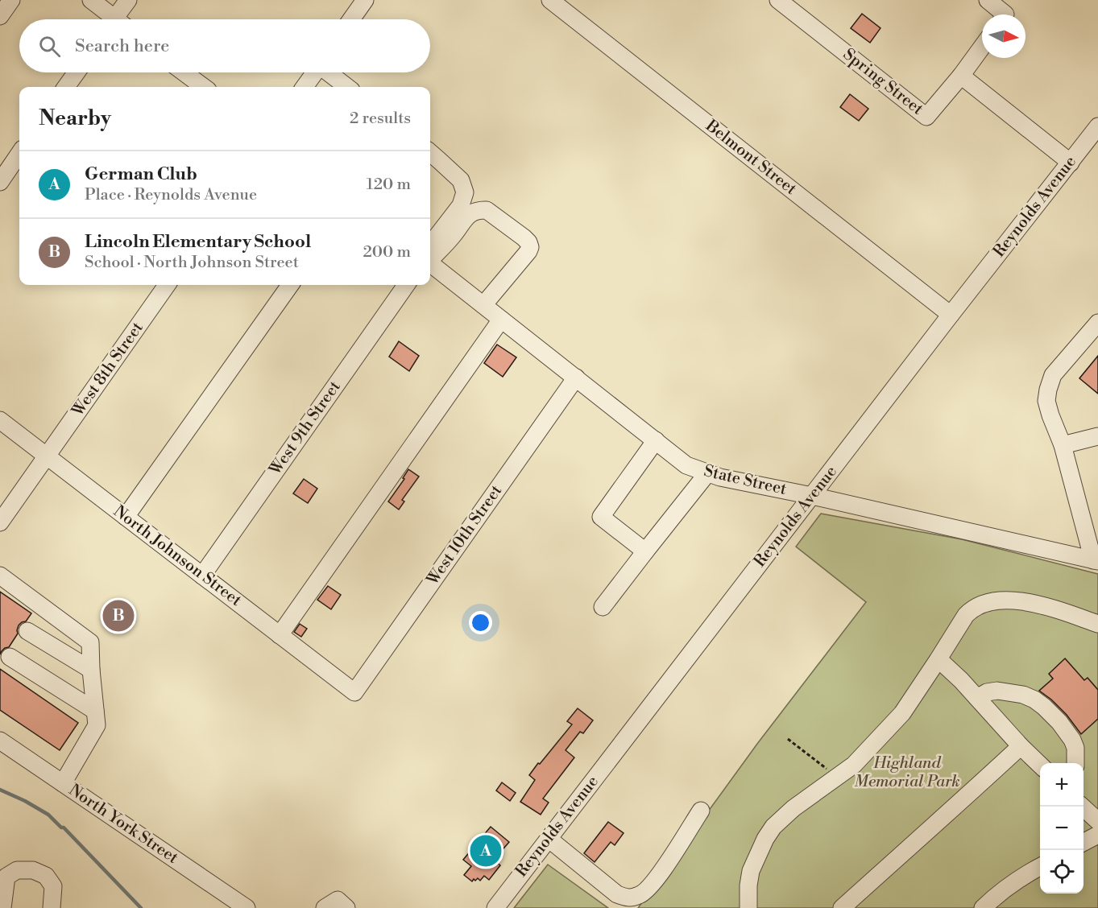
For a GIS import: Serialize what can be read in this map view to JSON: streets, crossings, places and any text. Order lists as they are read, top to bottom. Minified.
{"streets":{"street":["Spring Street","Belmont Street","Reynolds Avenue","West 8th Street","West 9th Street","State Street","West 10th Street","North Johnson Street","North York Street"]},"crossings":[["Belmont Street","Reynolds Avenue"],["Reynolds Avenue","State Street"],["West 8th Street","North Johnson Street"],["West 9th Street","North Johnson Street"],["State Street","West 10th Street"],["West 10th Street","North Johnson Street"]],"parks":["Highland Memorial Park"],"north":"right","page":{"search":"Search here","heading":["Nearby","2 results"],"list":[{"mark":"A","name":"German Club","note":"Place · Reynolds Avenue","value":"120 m"},{"mark":"B","name":"Lincoln Elementary School","note":"School · North Johnson Street","value":"200 m"}],"pins":["B","A"],"map_buttons":["+","−"]}}
